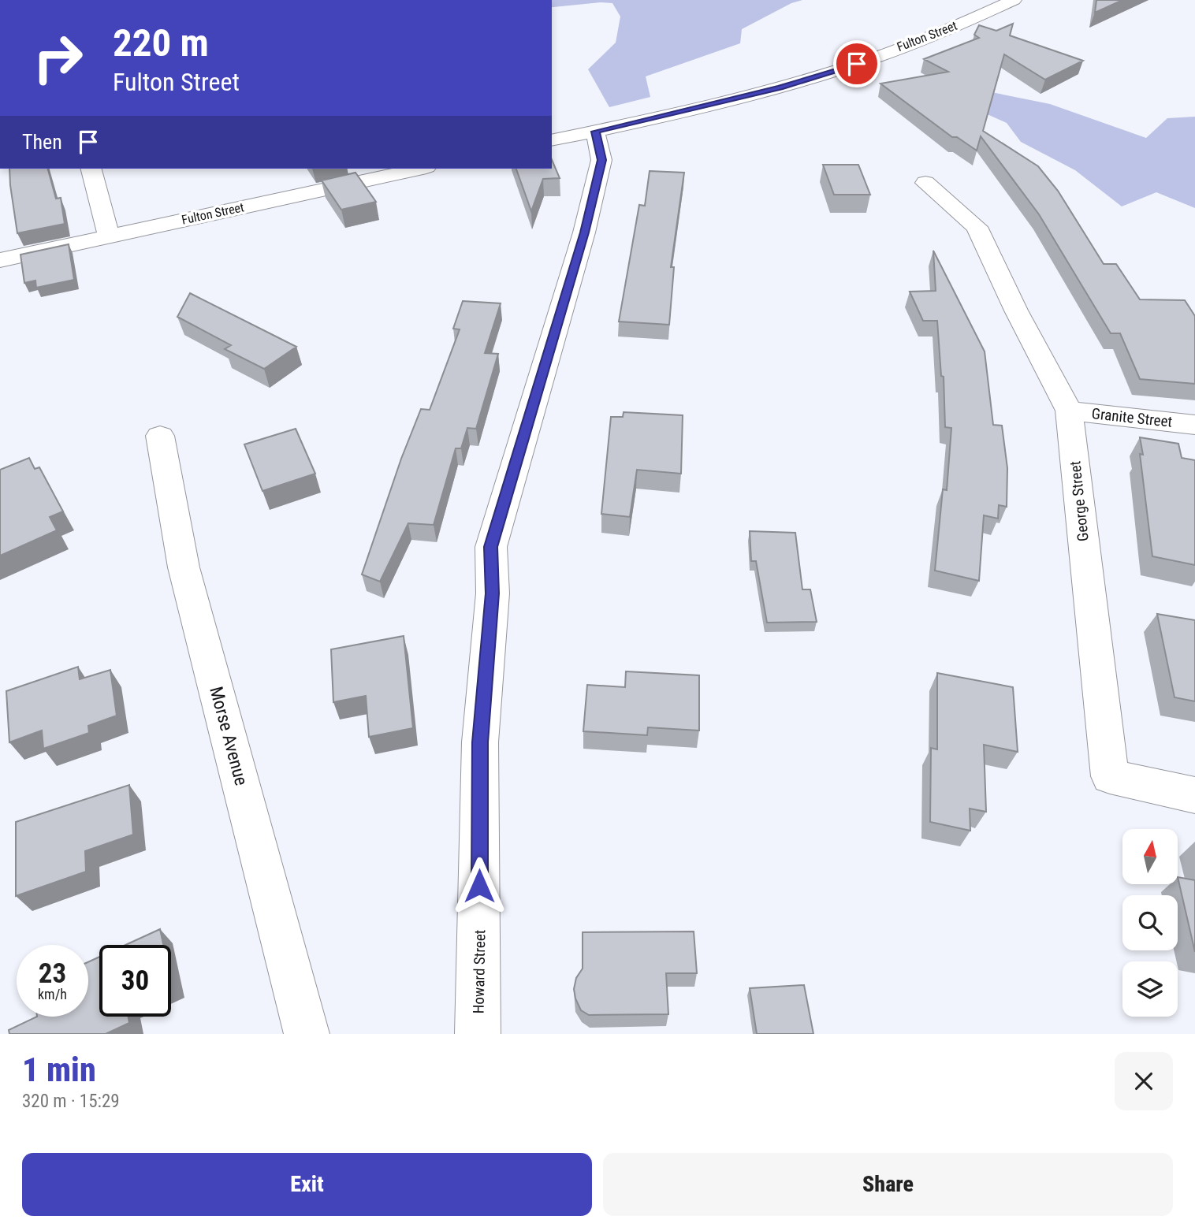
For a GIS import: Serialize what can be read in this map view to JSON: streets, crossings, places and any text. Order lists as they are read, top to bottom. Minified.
{"streets":{"street":["Fulton Street","Granite Street","George Street","Morse Avenue","Howard Street"]},"crossings":[["Fulton Street","Howard Street"],["Granite Street","George Street"]],"north":"top","page":{"turn":["220 m","Fulton Street"],"then":"Then","speed":"23 km/h","limit":"30","heading":["1 min","320 m · 15:29"],"buttons":["Exit","Share"]}}
